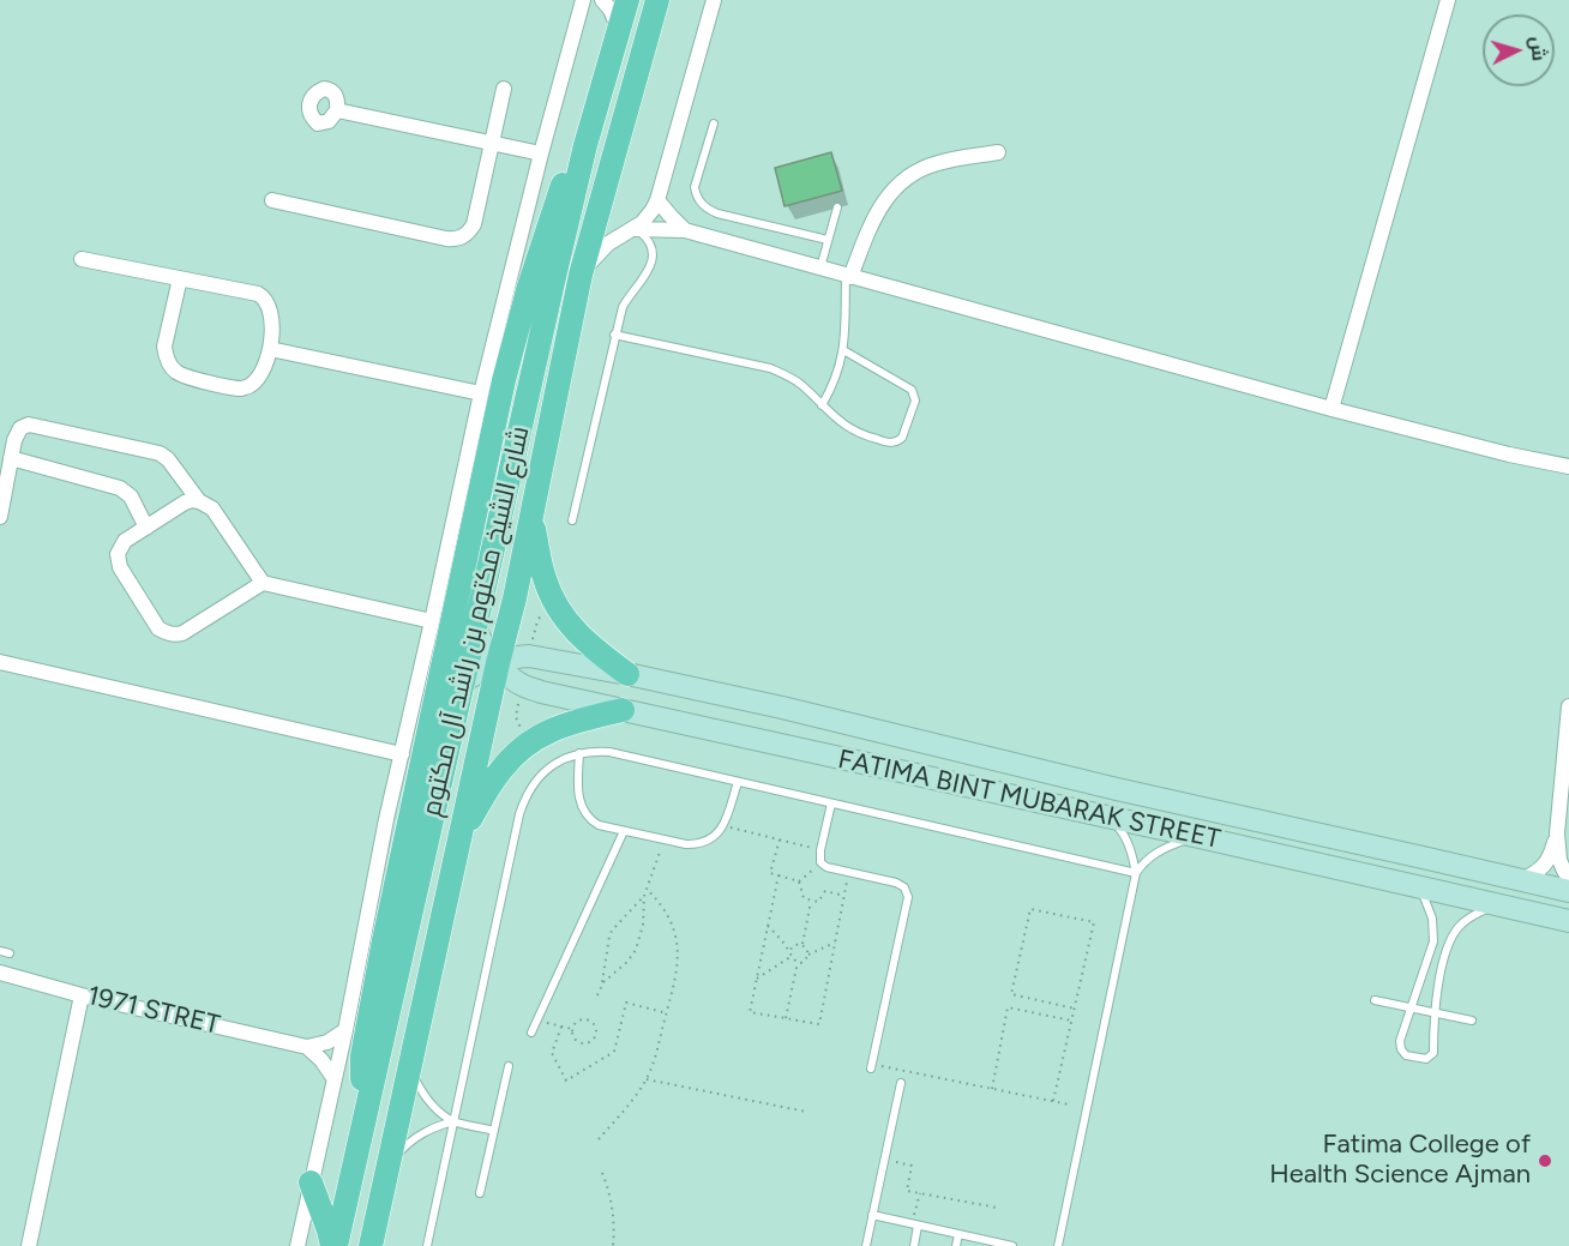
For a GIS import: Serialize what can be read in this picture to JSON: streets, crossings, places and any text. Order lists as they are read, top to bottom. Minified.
{"streets":{"main road":["شارع الشيخ مكتوم بن راشد آل مكتوم"],"street":["FATIMA BINT MUBARAK STREET","1971 STRET"]},"crossings":[["شارع الشيخ مكتوم بن راشد آل مكتوم","FATIMA BINT MUBARAK STREET"]],"places":["Fatima College of Health Science Ajman"],"north":"right"}
